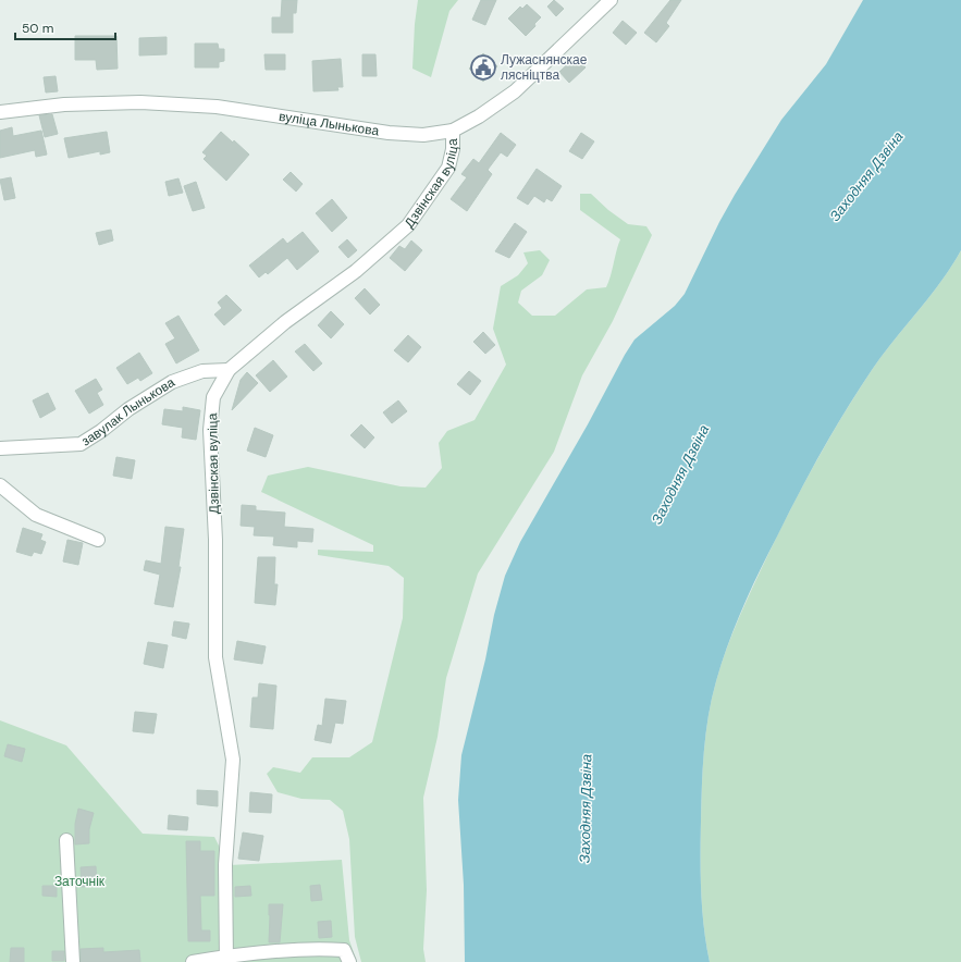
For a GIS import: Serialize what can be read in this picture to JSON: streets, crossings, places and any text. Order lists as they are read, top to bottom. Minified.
{"streets":{"street":["вуліца Лынькова","Дзвінская вуліца","завулак Лынькова"]},"crossings":[["вуліца Лынькова","Дзвінская вуліца"],["Дзвінская вуліца","завулак Лынькова"]],"water":["Заходняя Дзвіна"],"parks":["Заточнік"],"places":{"public building":["Лужаснянскае лясніцтва"]},"scale_bar":"50 m"}
